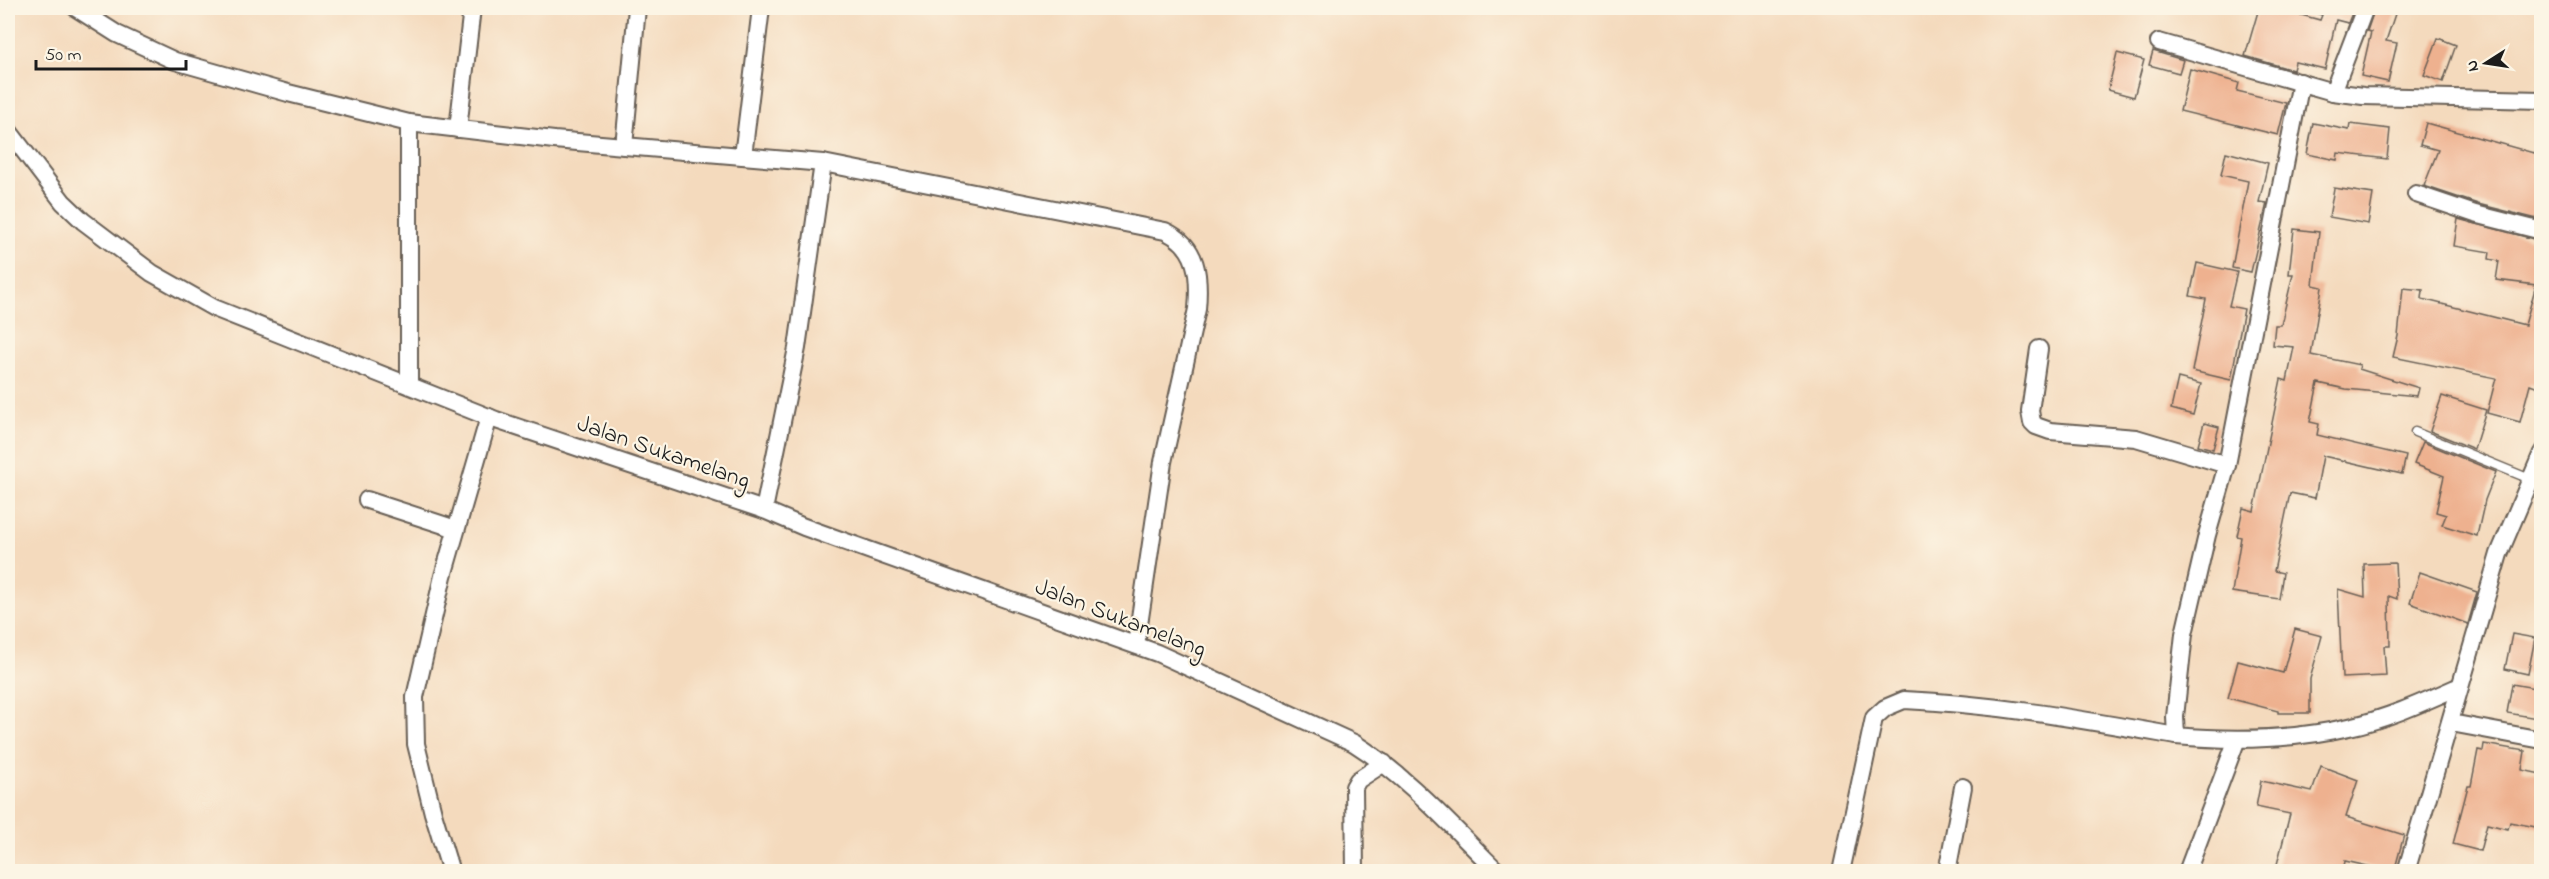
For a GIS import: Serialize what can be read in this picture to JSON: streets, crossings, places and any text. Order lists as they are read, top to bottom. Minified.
{"streets":{"street":["Jalan Sukamelang"]},"scale_bar":"50 m","north":"left"}
